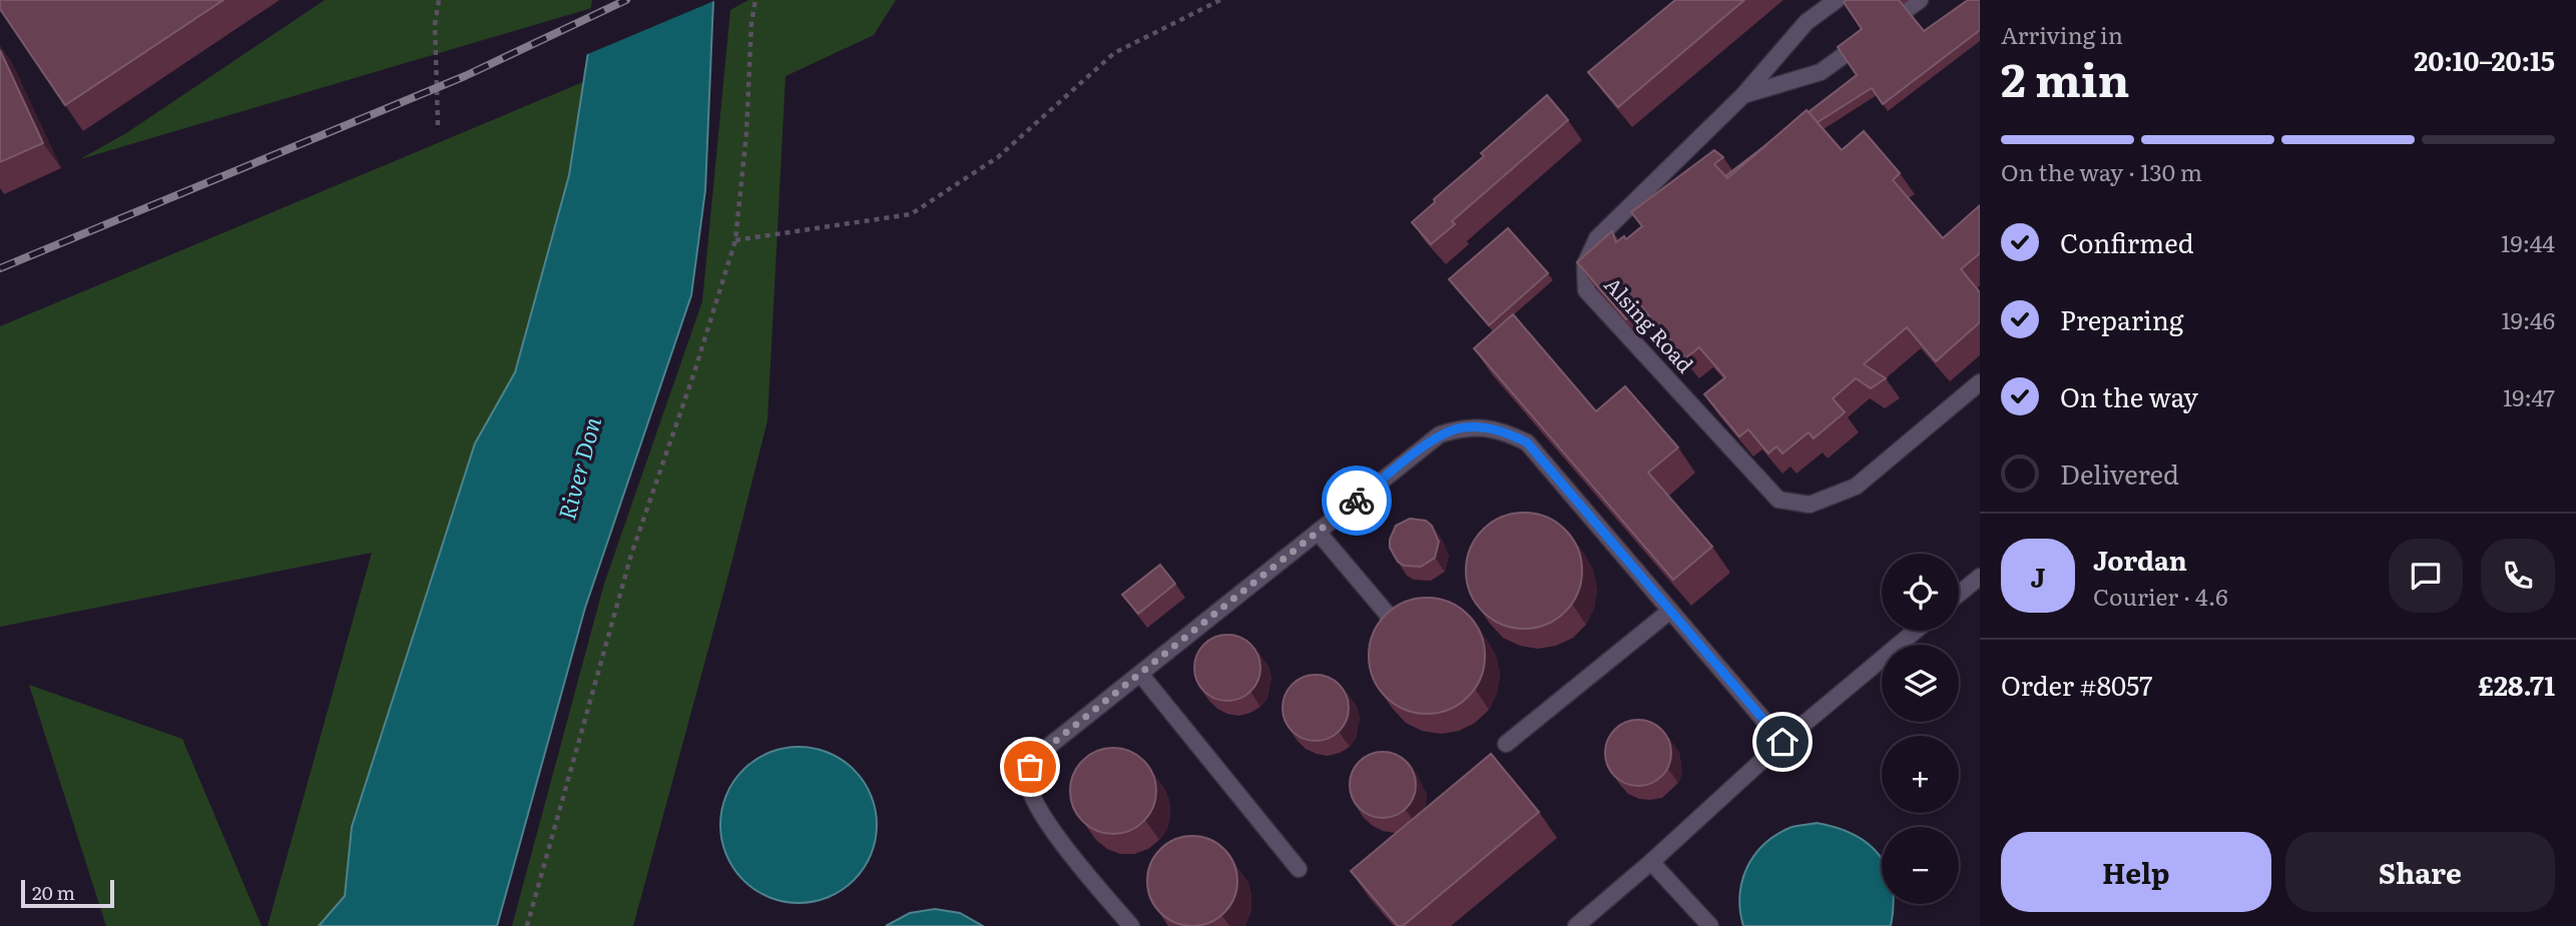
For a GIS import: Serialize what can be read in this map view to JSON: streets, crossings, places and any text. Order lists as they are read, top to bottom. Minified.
{"streets":{"lane":["Alsing Road"]},"water":["River Don"],"scale_bar":"20 m","page":{"heading":["2 min","Arriving in","20:10–20:15"],"panel":["Jordan","Courier · 4.6","Order #8057","£28.71"],"bar":"On the way · 130 m","list":[["Confirmed","19:44"],["Preparing","19:46"],["On the way","19:47"],"Delivered"],"round":"J","map_buttons":["+","−"],"buttons":["Help","Share"],"scale":"20 m"}}
